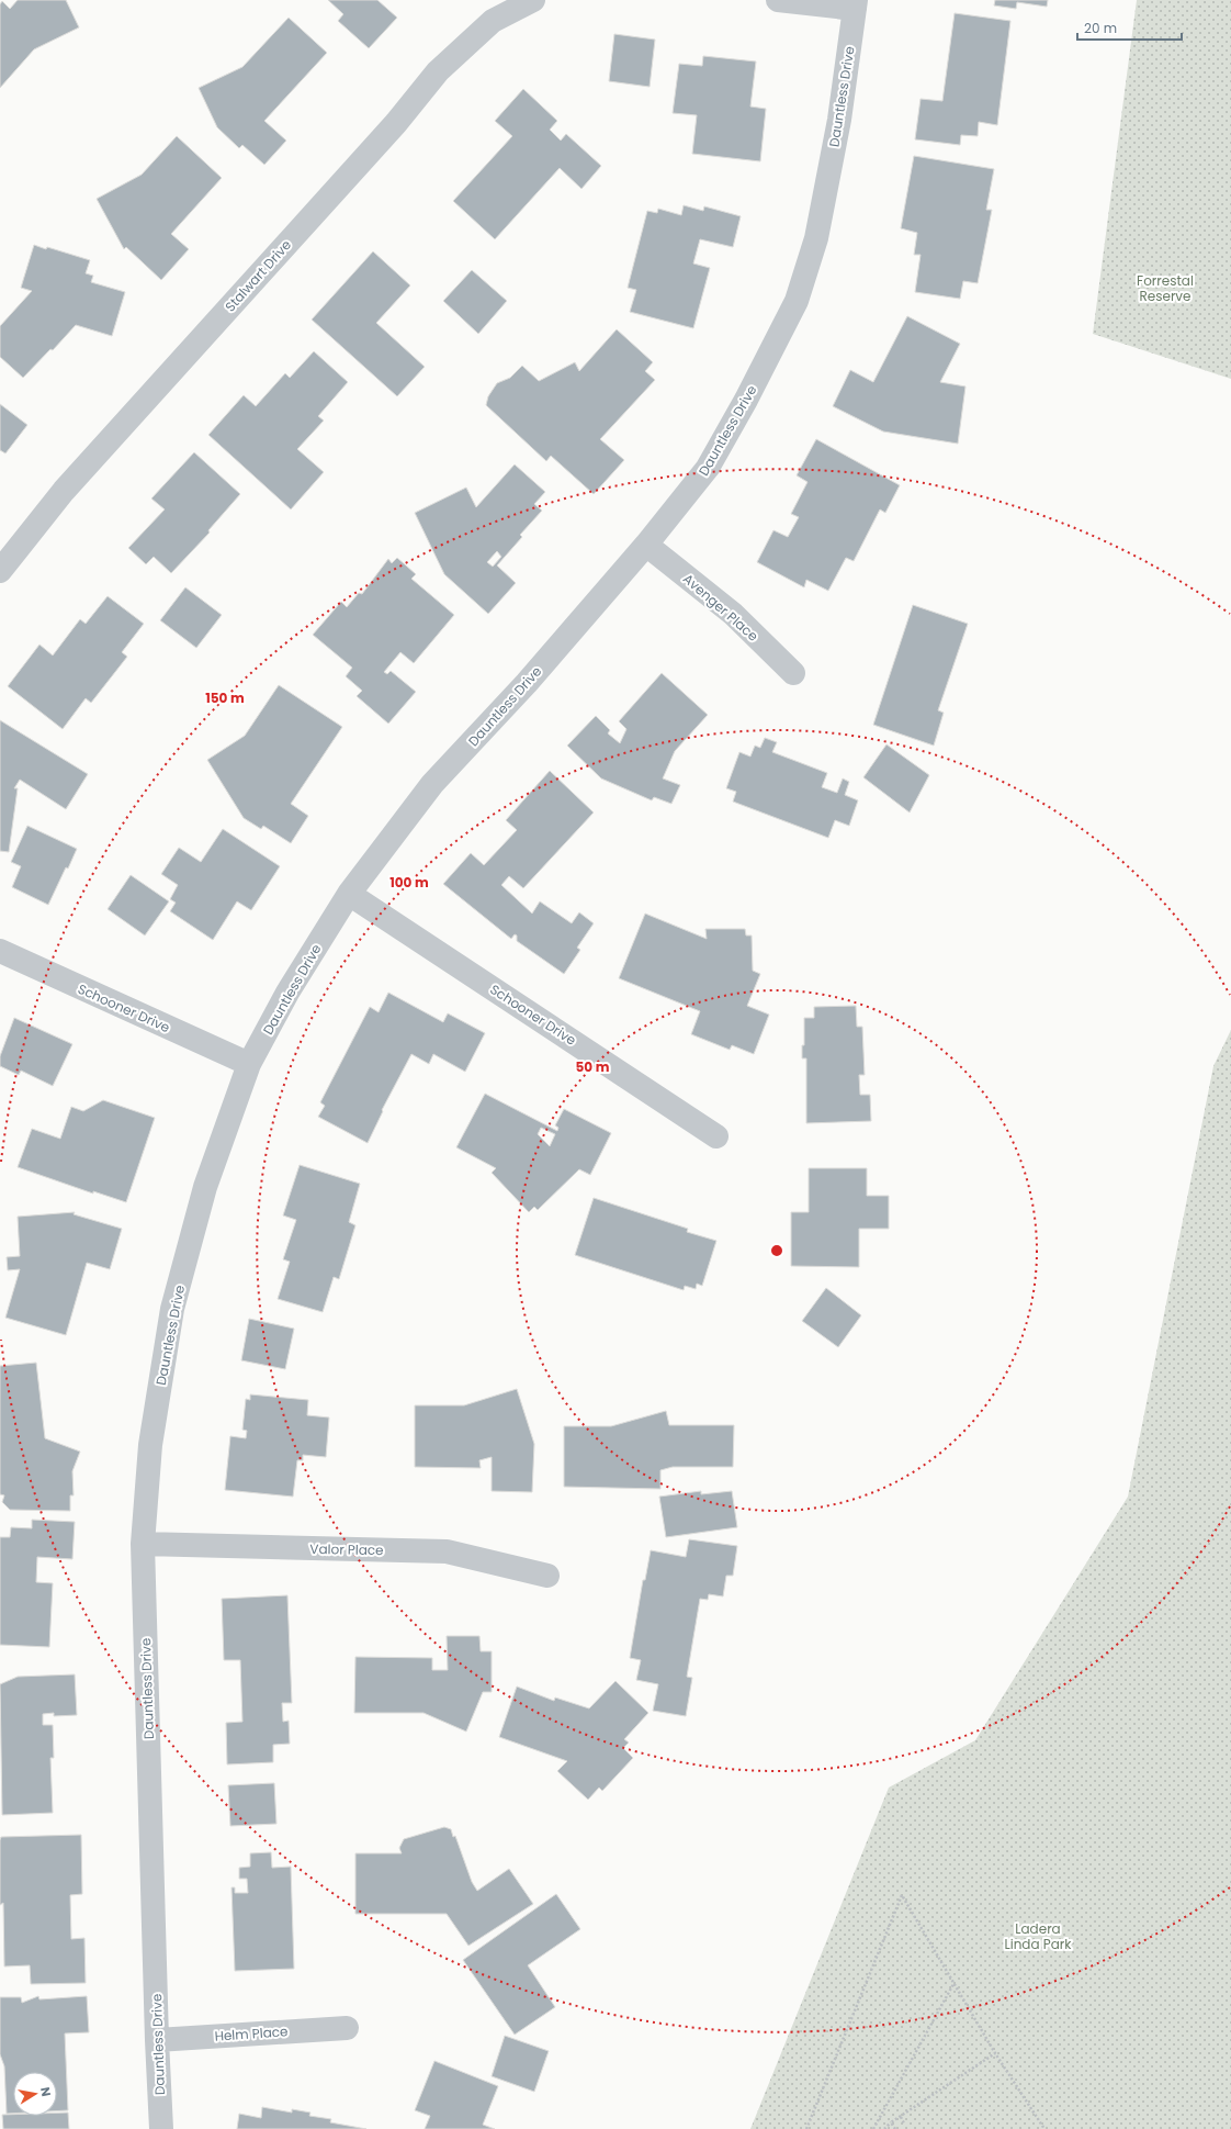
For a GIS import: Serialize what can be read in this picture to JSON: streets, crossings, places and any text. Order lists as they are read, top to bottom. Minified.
{"streets":{"street":["Dauntless Drive","Stalwart Drive","Avenger Place","Schooner Drive","Valor Place","Helm Place"]},"crossings":[["Dauntless Drive","Avenger Place"],["Dauntless Drive","Schooner Drive"],["Dauntless Drive","Valor Place"],["Dauntless Drive","Helm Place"]],"parks":["Forrestal Reserve","Ladera Linda Park"],"scale_bar":"20 m","north":"right","rings":["150 m","100 m","50 m"]}
